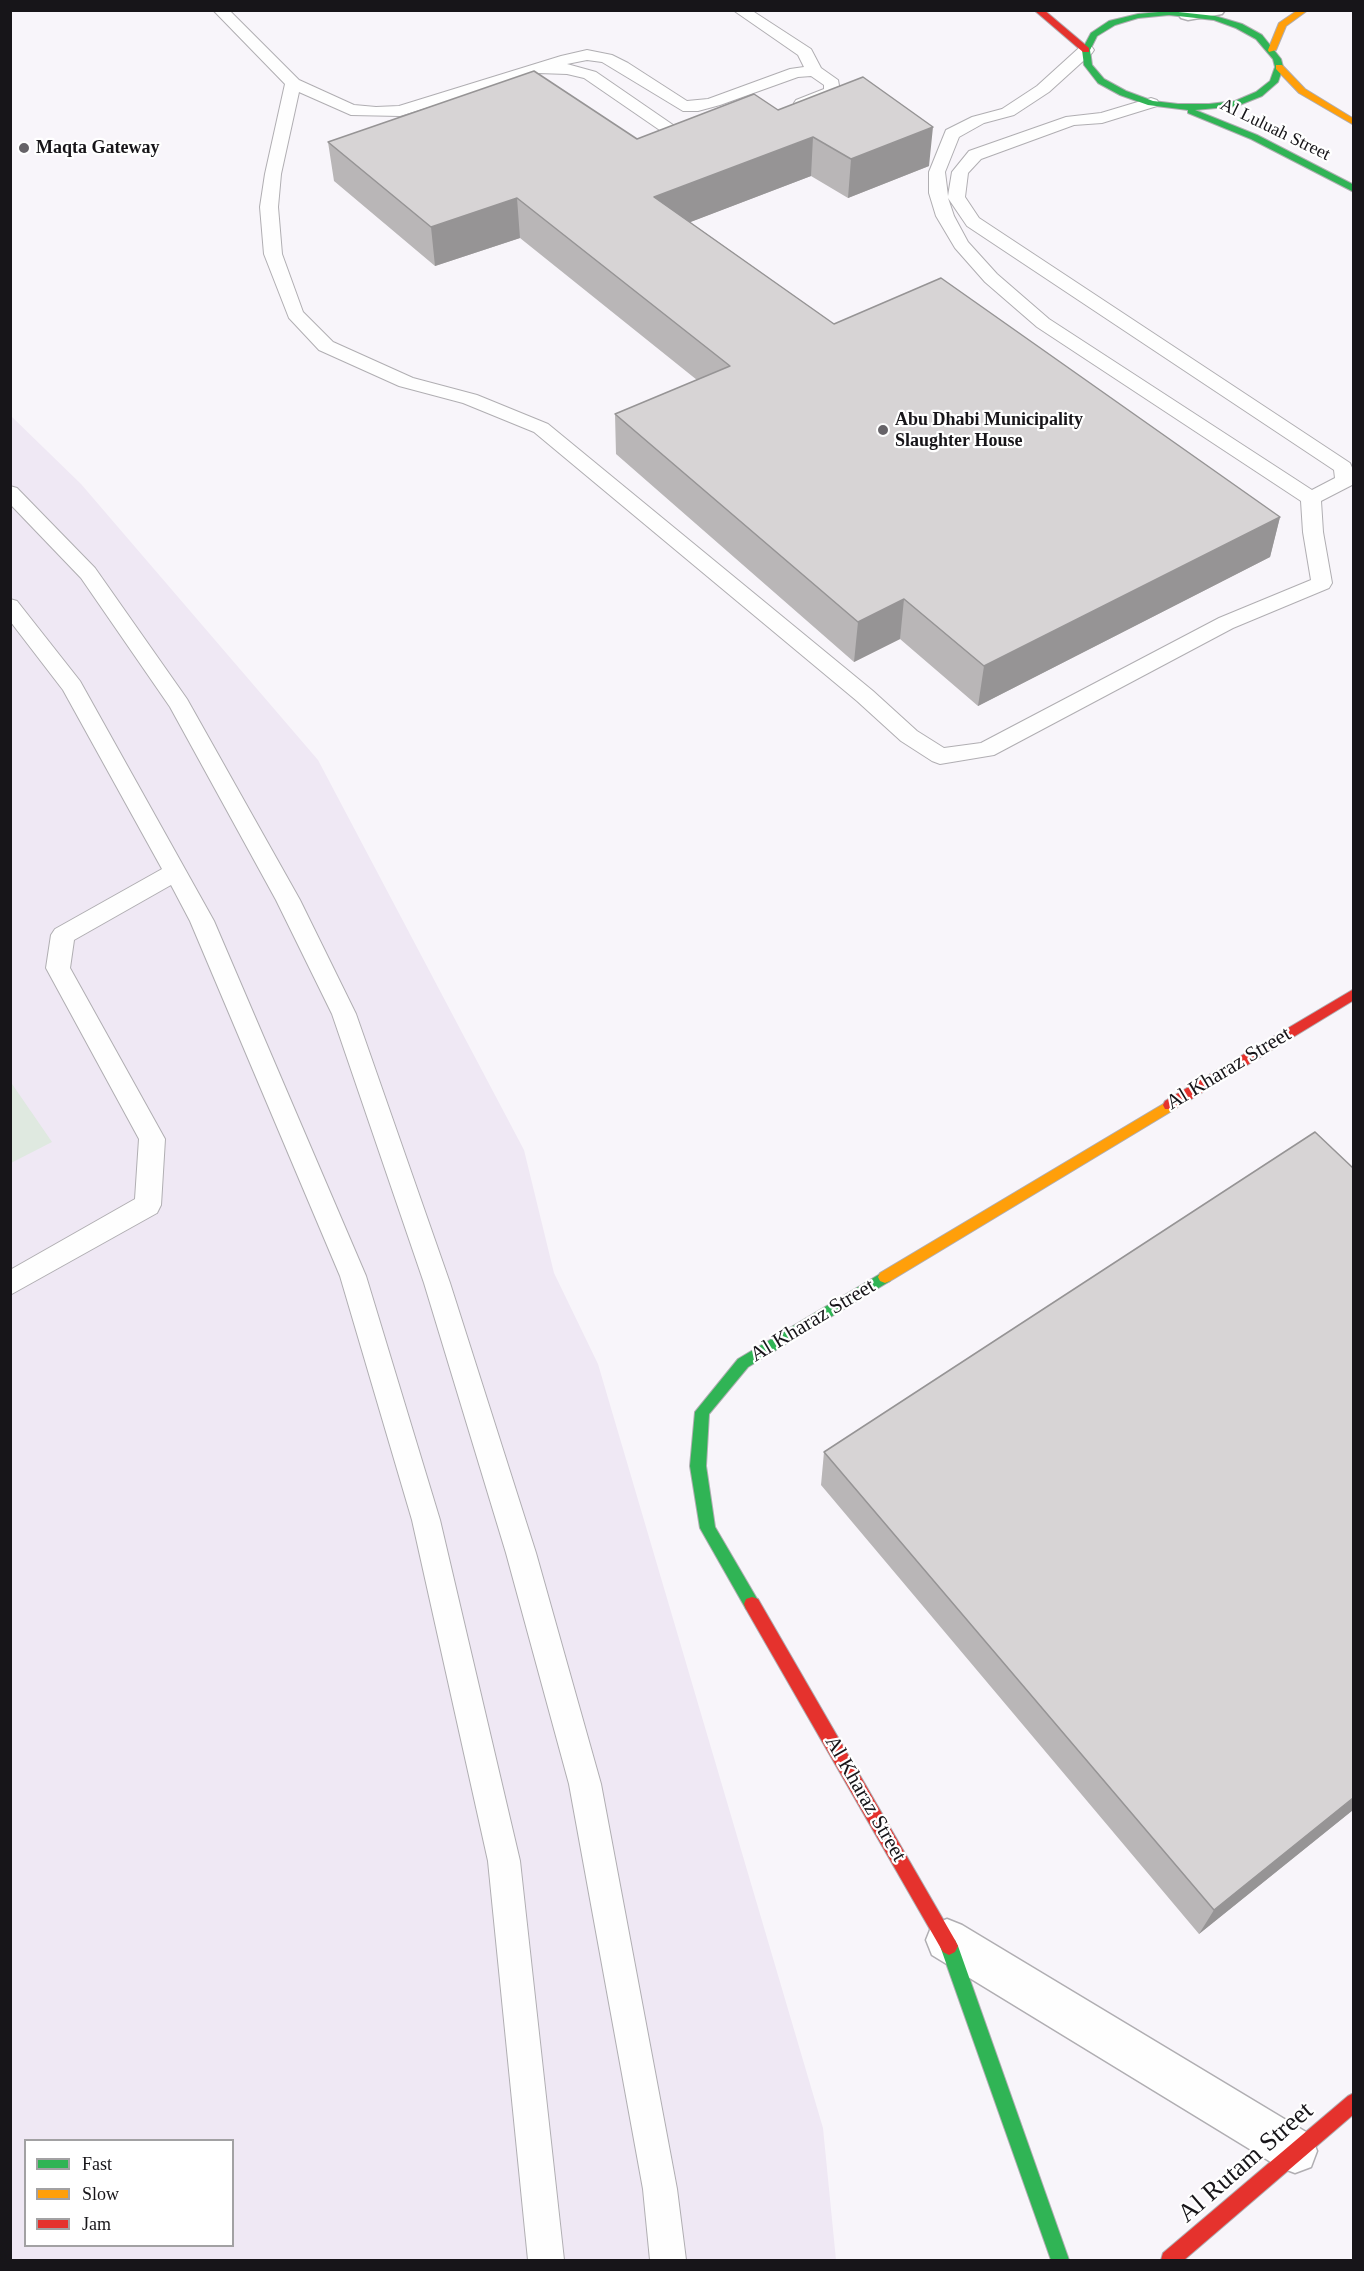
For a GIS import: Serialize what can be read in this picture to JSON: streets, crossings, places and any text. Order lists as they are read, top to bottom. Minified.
{"streets":{"street":["Al Luluah Street","Al Kharaz Street","Al Rutam Street"]},"crossings":[["Al Kharaz Street","Al Rutam Street"]],"places":["Maqta Gateway","Abu Dhabi Municipality Slaughter House"],"legend":["Fast","Slow","Jam"]}
